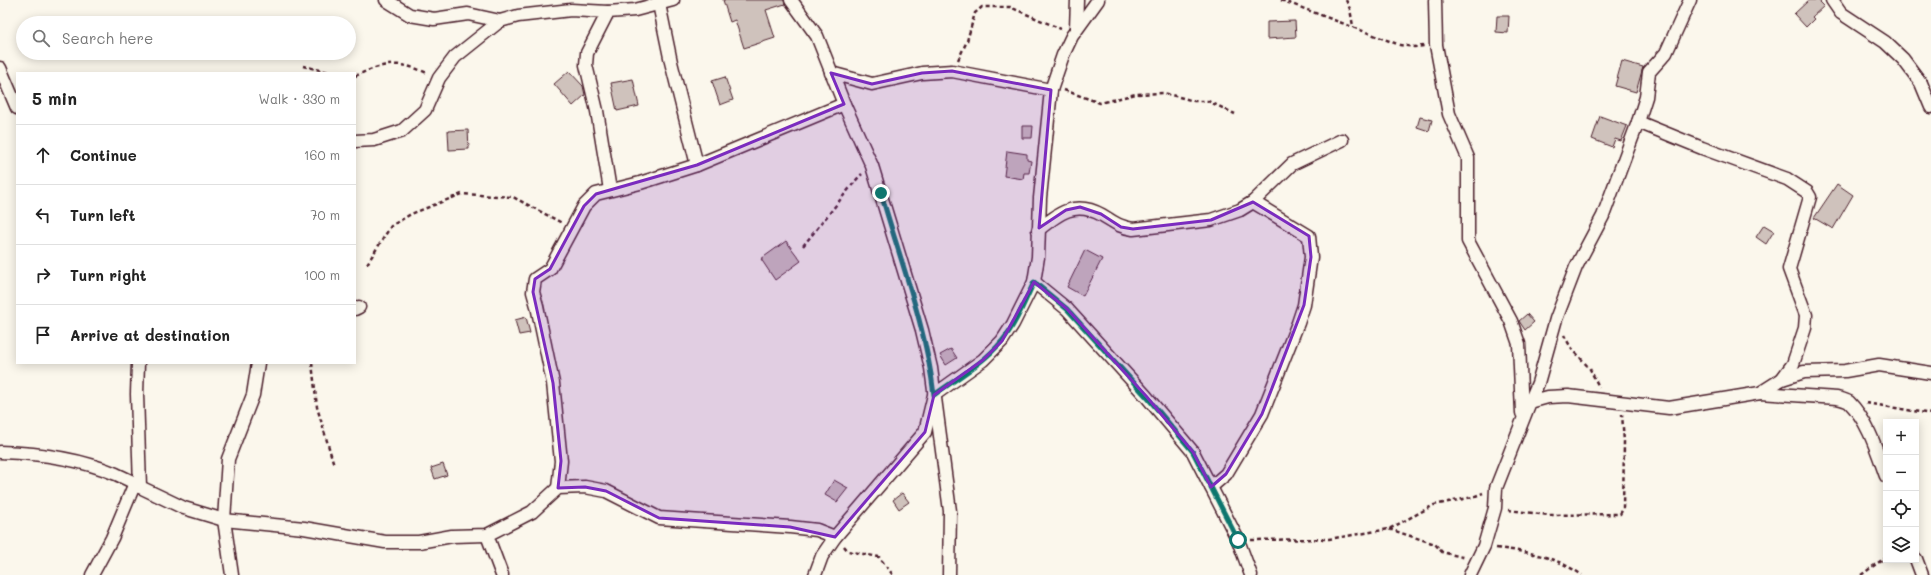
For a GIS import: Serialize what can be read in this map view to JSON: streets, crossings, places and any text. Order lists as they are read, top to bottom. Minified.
{"page":{"search":"Search here","heading":["5 min","Walk · 330 m"],"list":[["Continue","160 m"],["Turn left","70 m"],["Turn right","100 m"],"Arrive at destination"],"map_buttons":["+","−"]}}
